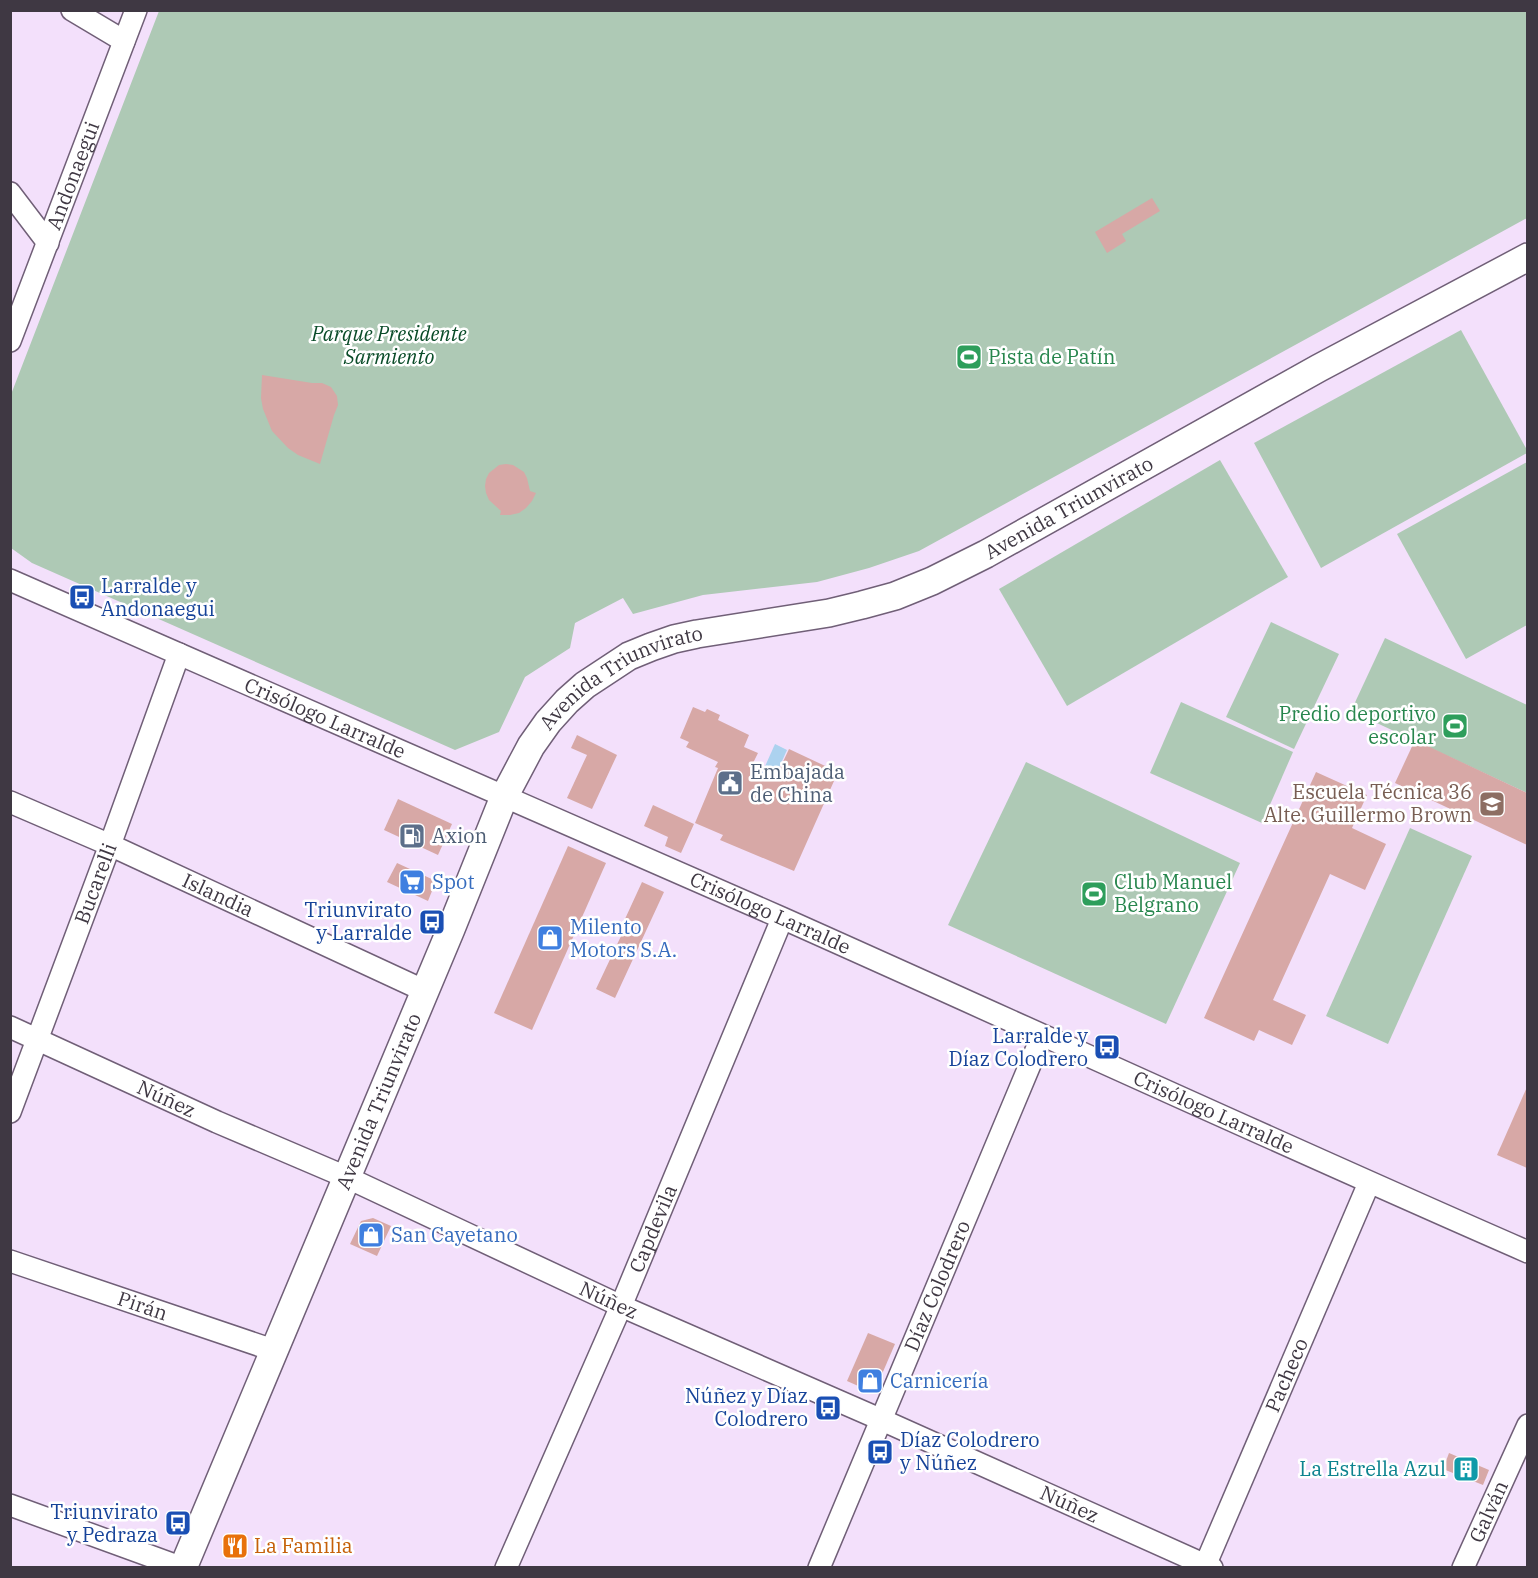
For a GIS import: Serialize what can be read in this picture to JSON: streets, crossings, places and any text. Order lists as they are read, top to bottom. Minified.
{"streets":{"main road":["Avenida Triunvirato"],"street":["Andonaegui","Crisólogo Larralde","Bucarelli","Islandia","Núñez","Capdevila","Díaz Colodrero","Pirán","Pacheco","Galván"]},"crossings":[["Avenida Triunvirato","Crisólogo Larralde"],["Avenida Triunvirato","Islandia"],["Avenida Triunvirato","Núñez"],["Avenida Triunvirato","Pirán"],["Crisólogo Larralde","Bucarelli"],["Crisólogo Larralde","Capdevila"],["Crisólogo Larralde","Díaz Colodrero"],["Crisólogo Larralde","Pacheco"],["Bucarelli","Islandia"],["Bucarelli","Núñez"],["Núñez","Capdevila"],["Núñez","Díaz Colodrero"],["Núñez","Pacheco"]],"parks":["Parque Presidente Sarmiento"],"places":{"sports":["Pista de Patín","Predio deportivo escolar","Club Manuel Belgrano"],"bus stop":["Larralde y Andonaegui","Triunvirato y Larralde","Larralde y Díaz Colodrero","Núñez y Díaz Colodrero","Díaz Colodrero y Núñez","Triunvirato y Pedraza"],"public building":["Embajada de China"],"school or university":["Escuela Técnica 36 Alte. Guillermo Brown"],"fuel station":["Axion"],"supermarket":["Spot"],"shop":["Milento Motors S.A.","San Cayetano","Carnicería"],"building":["La Estrella Azul"],"restaurant":["La Familia"]}}
